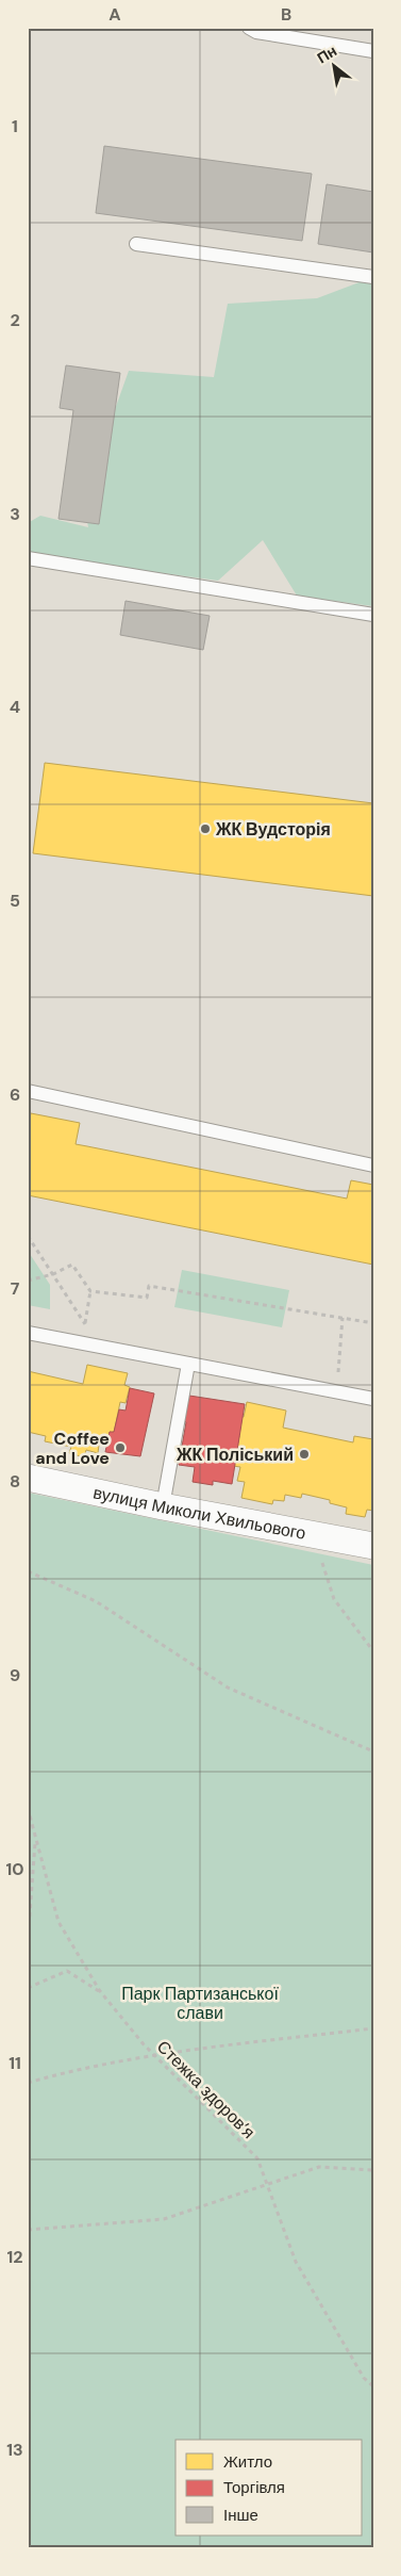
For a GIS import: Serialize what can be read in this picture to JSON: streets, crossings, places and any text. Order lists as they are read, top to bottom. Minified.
{"streets":{"street":["вулиця Миколи Хвильового"],"path":["Стежка здоров’я"]},"parks":["Парк Партизанської слави"],"places":["ЖК Вудсторія","Coffee and Love","ЖК Поліський"],"legend":["Житло","Торгівля","Інше"],"north":"top left","grid":{"columns":["A","B"],"rows":["1","2","3","4","5","6","7","8","9","10","11","12","13"]}}
